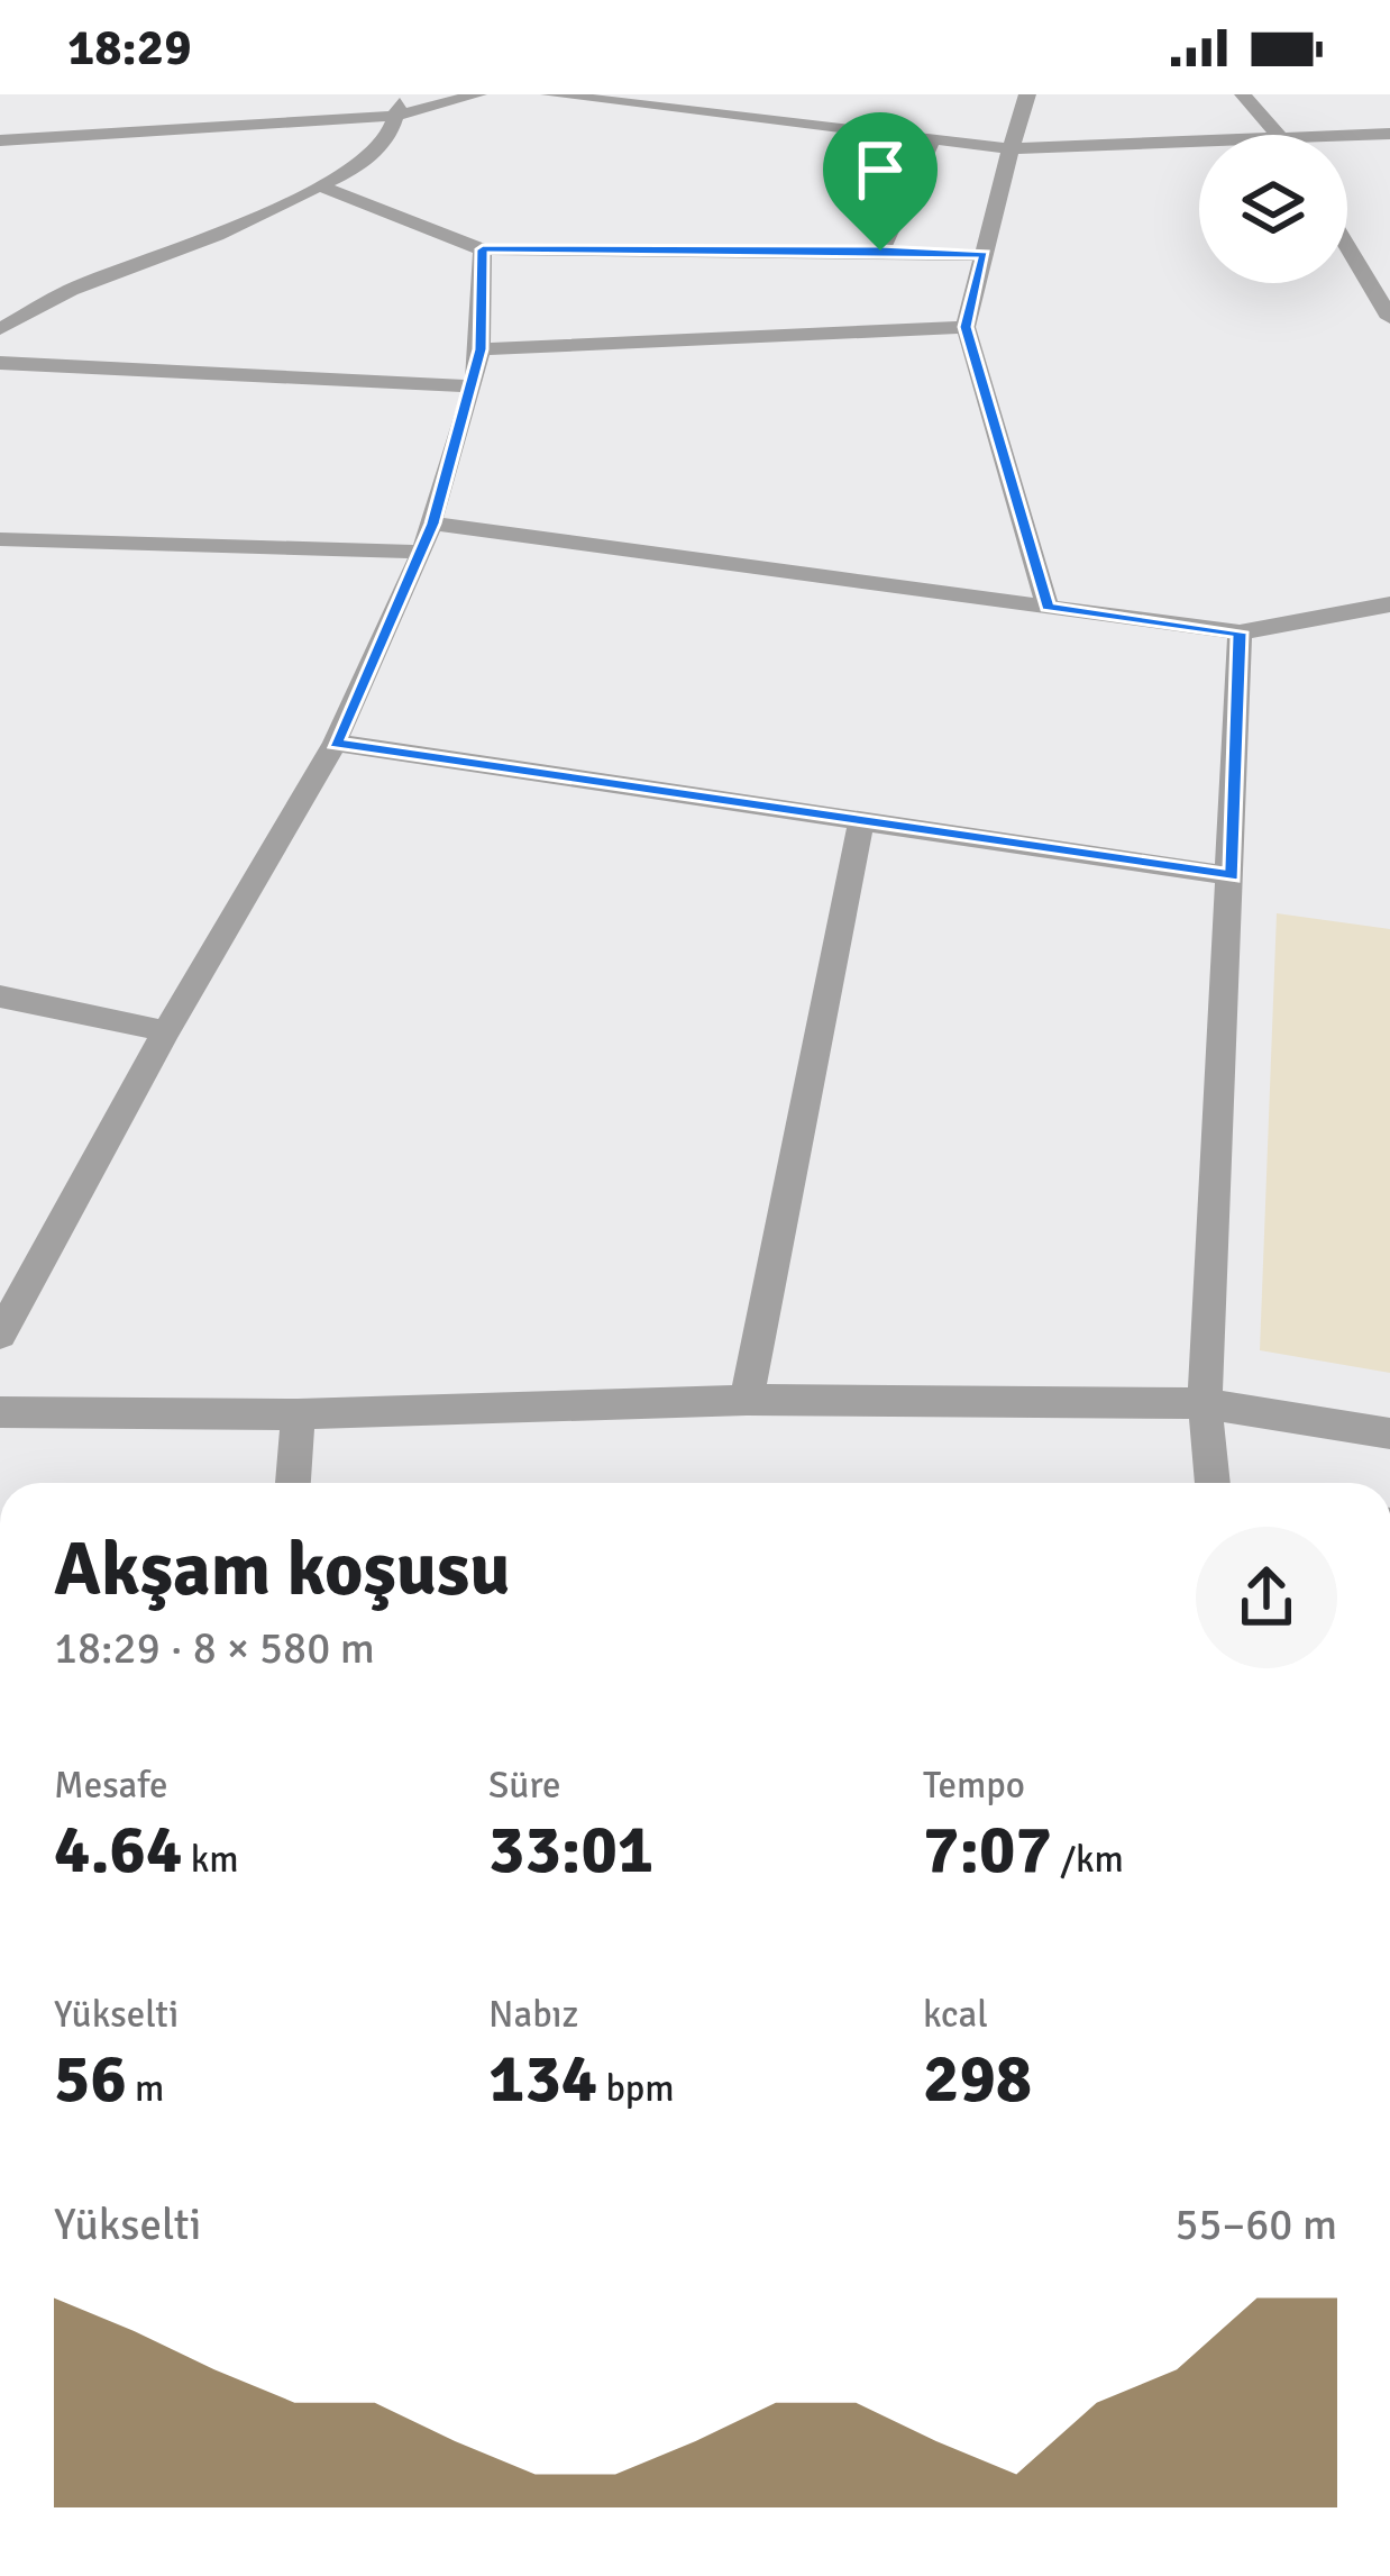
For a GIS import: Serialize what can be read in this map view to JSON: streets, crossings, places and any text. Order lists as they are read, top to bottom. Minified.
{"page":{"status":"18:29","heading":["Akşam koşusu","18:29 · 8 × 580 m"],"stats":[["Mesafe","4.64 km"],["Süre","33:01"],["Tempo","7:07 /km"],["Yükselti","56 m"],["Nabız","134 bpm"],["kcal","298"]],"chart":["Yükselti","55–60 m"]}}
